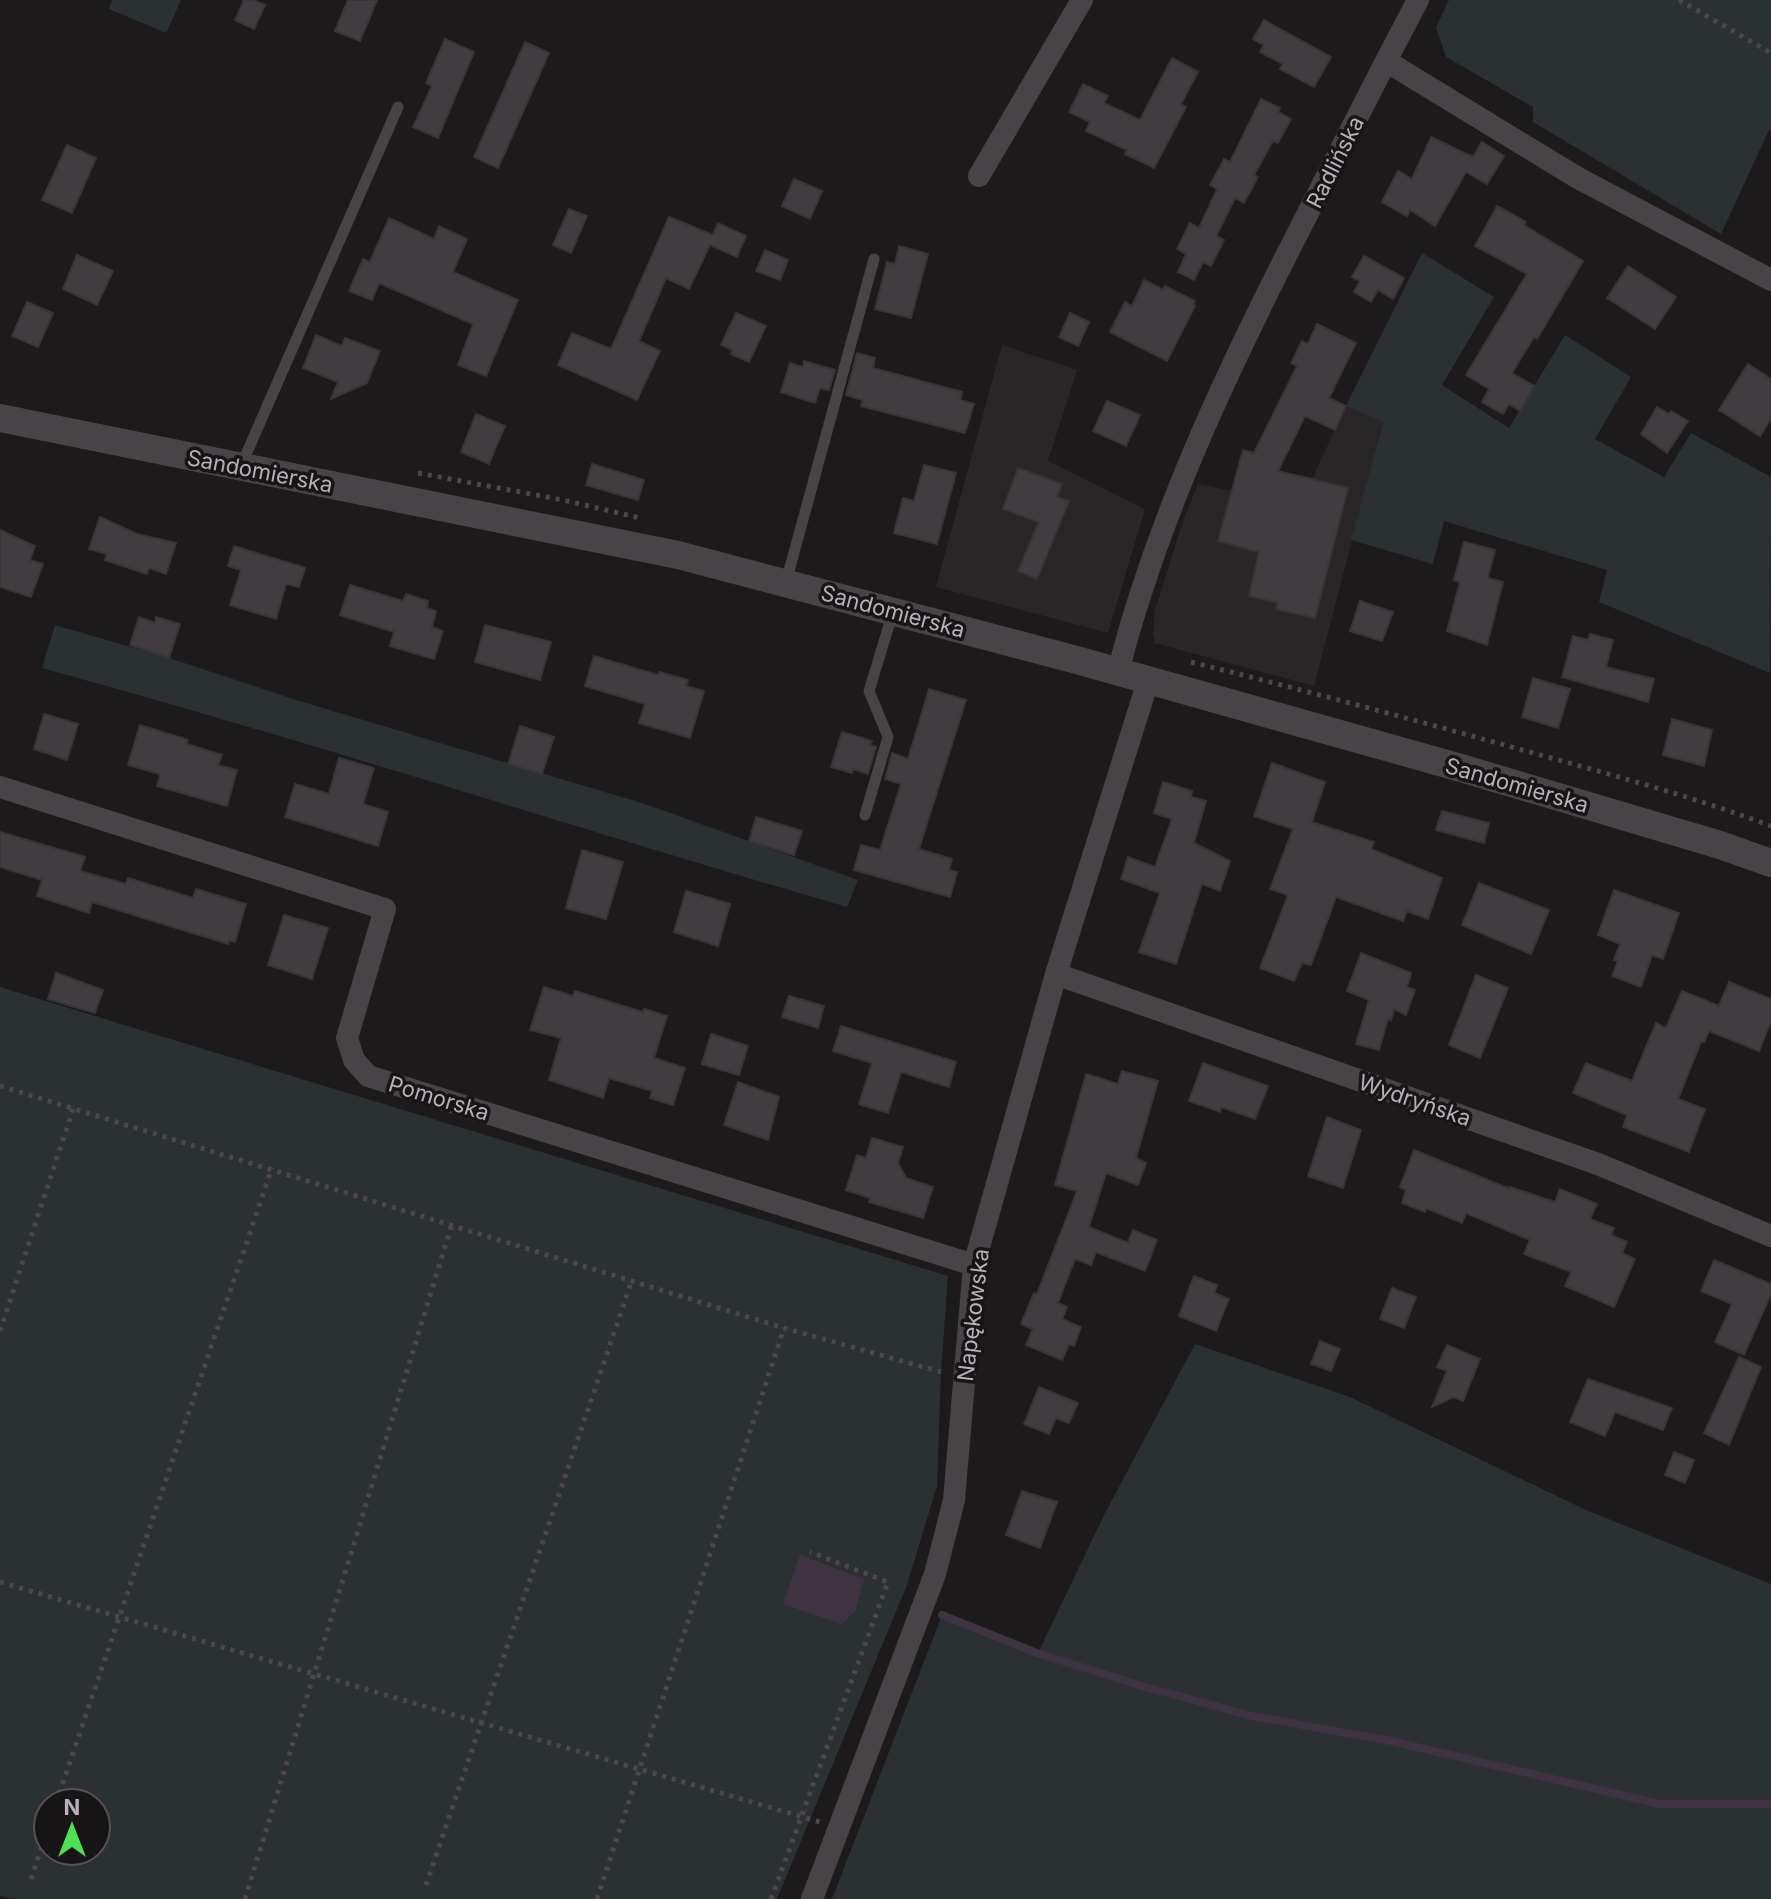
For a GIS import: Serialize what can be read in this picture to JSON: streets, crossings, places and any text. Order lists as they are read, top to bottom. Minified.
{"streets":{"street":["Radlińska","Sandomierska","Pomorska","Wydryńska","Napękowska"]},"crossings":[["Radlińska","Sandomierska"],["Sandomierska","Napękowska"],["Pomorska","Napękowska"],["Wydryńska","Napękowska"]],"north":"top"}
